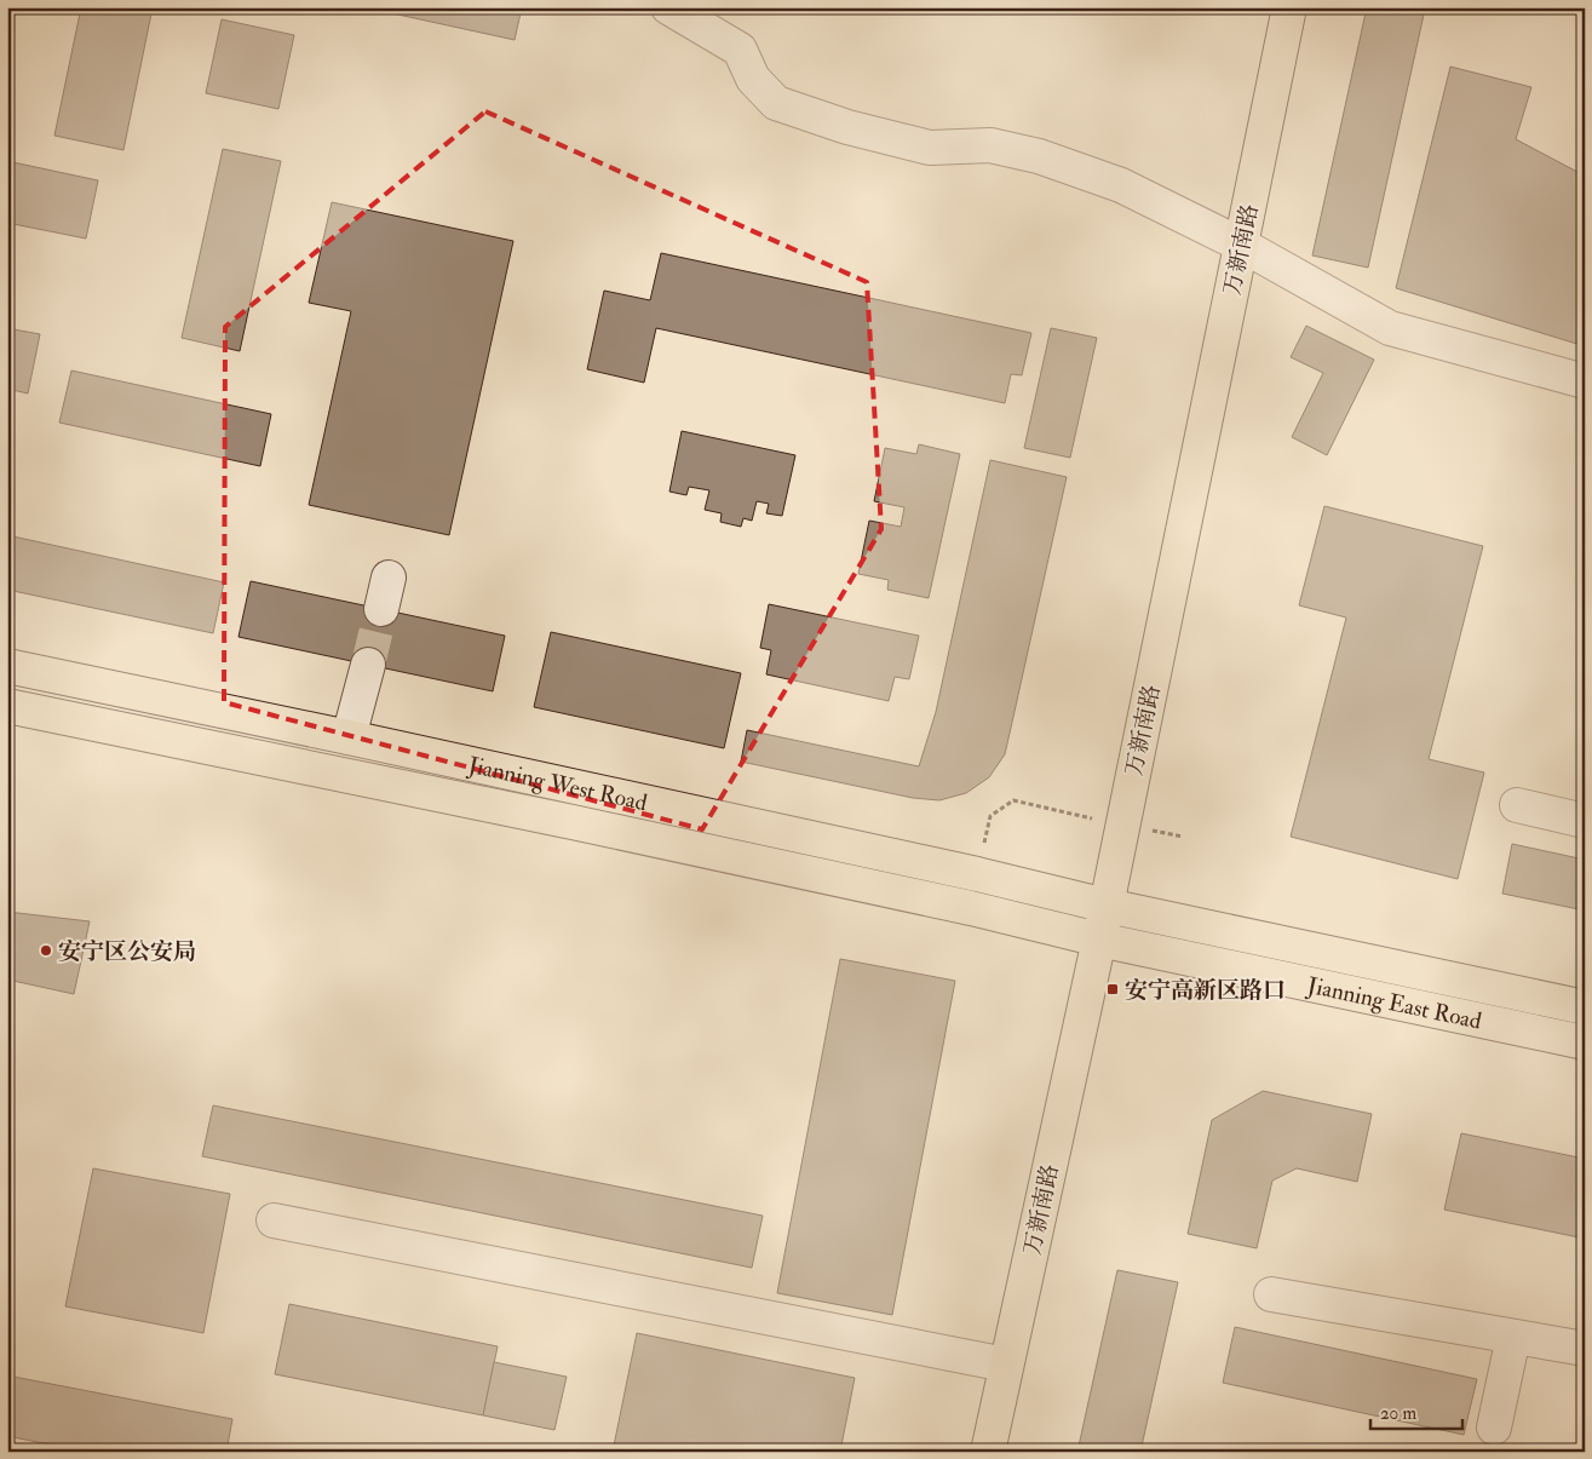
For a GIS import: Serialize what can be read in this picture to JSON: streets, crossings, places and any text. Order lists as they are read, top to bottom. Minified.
{"streets":{"main road":["万新南路","Jianning West Road","Jianning East Road"]},"crossings":[["万新南路","Jianning West Road"],["万新南路","Jianning East Road"],["Jianning West Road","Jianning East Road"]],"places":{"other":["安宁区公安局"],"transit":["安宁高新区路口"]},"scale_bar":"20 m"}
